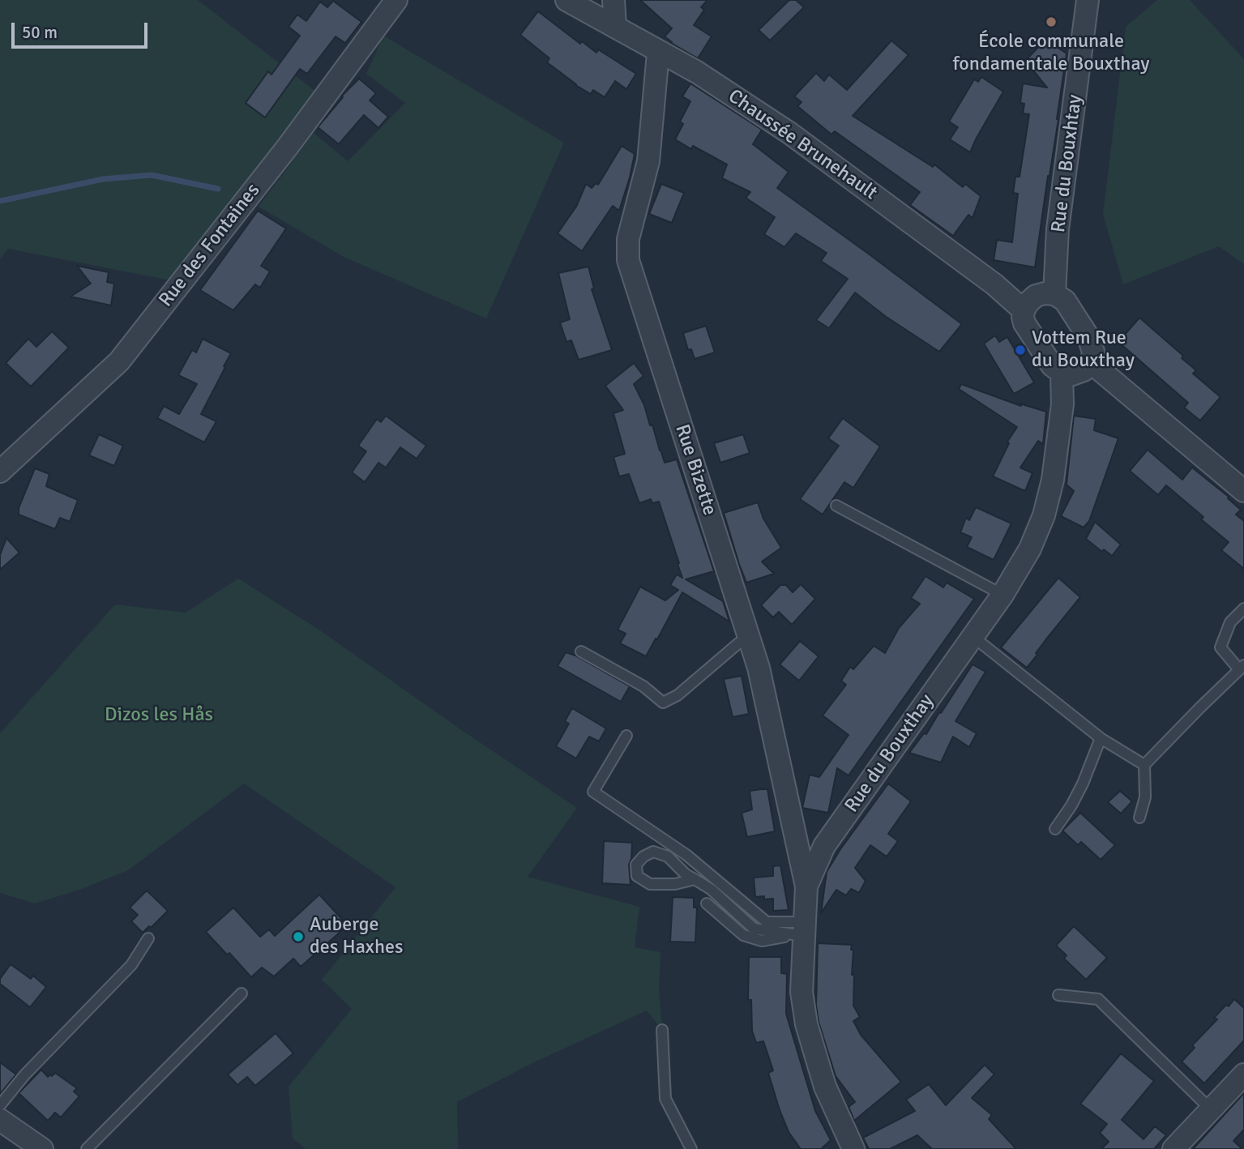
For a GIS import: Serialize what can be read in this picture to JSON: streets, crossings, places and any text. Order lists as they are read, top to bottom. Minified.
{"streets":{"street":["Chaussée Brunehault","Rue du Bouxhtay","Rue des Fontaines","Rue Bizette","Rue du Bouxthay"]},"crossings":[["Chaussée Brunehault","Rue Bizette"],["Chaussée Brunehault","Rue du Bouxthay"],["Rue Bizette","Rue du Bouxthay"]],"parks":["Dizos les Hås"],"places":["École communale fondamentale Bouxthay","Vottem Rue du Bouxthay","Auberge des Haxhes"],"scale_bar":"50 m"}
